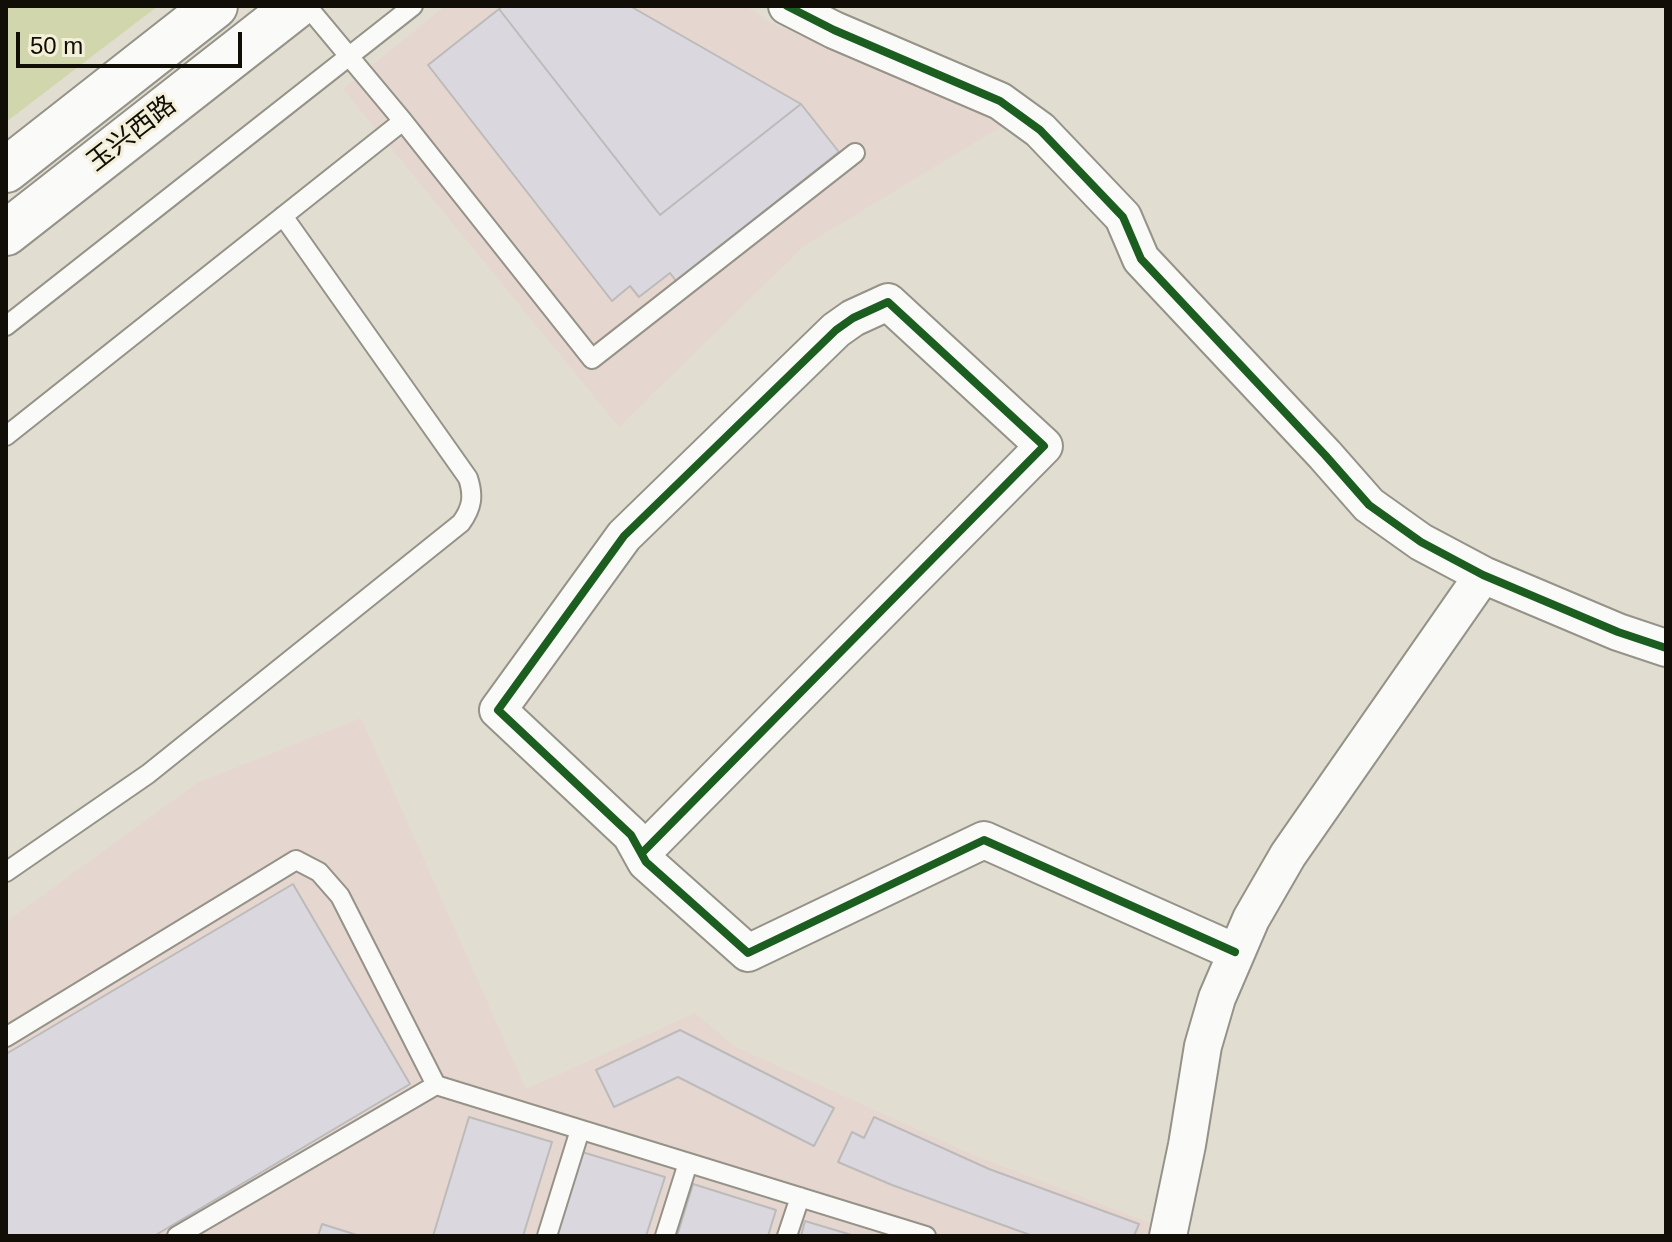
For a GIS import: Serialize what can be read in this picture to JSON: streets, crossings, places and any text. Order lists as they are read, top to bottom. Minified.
{"streets":{"main road":["玉兴西路"]},"scale_bar":"50 m"}
